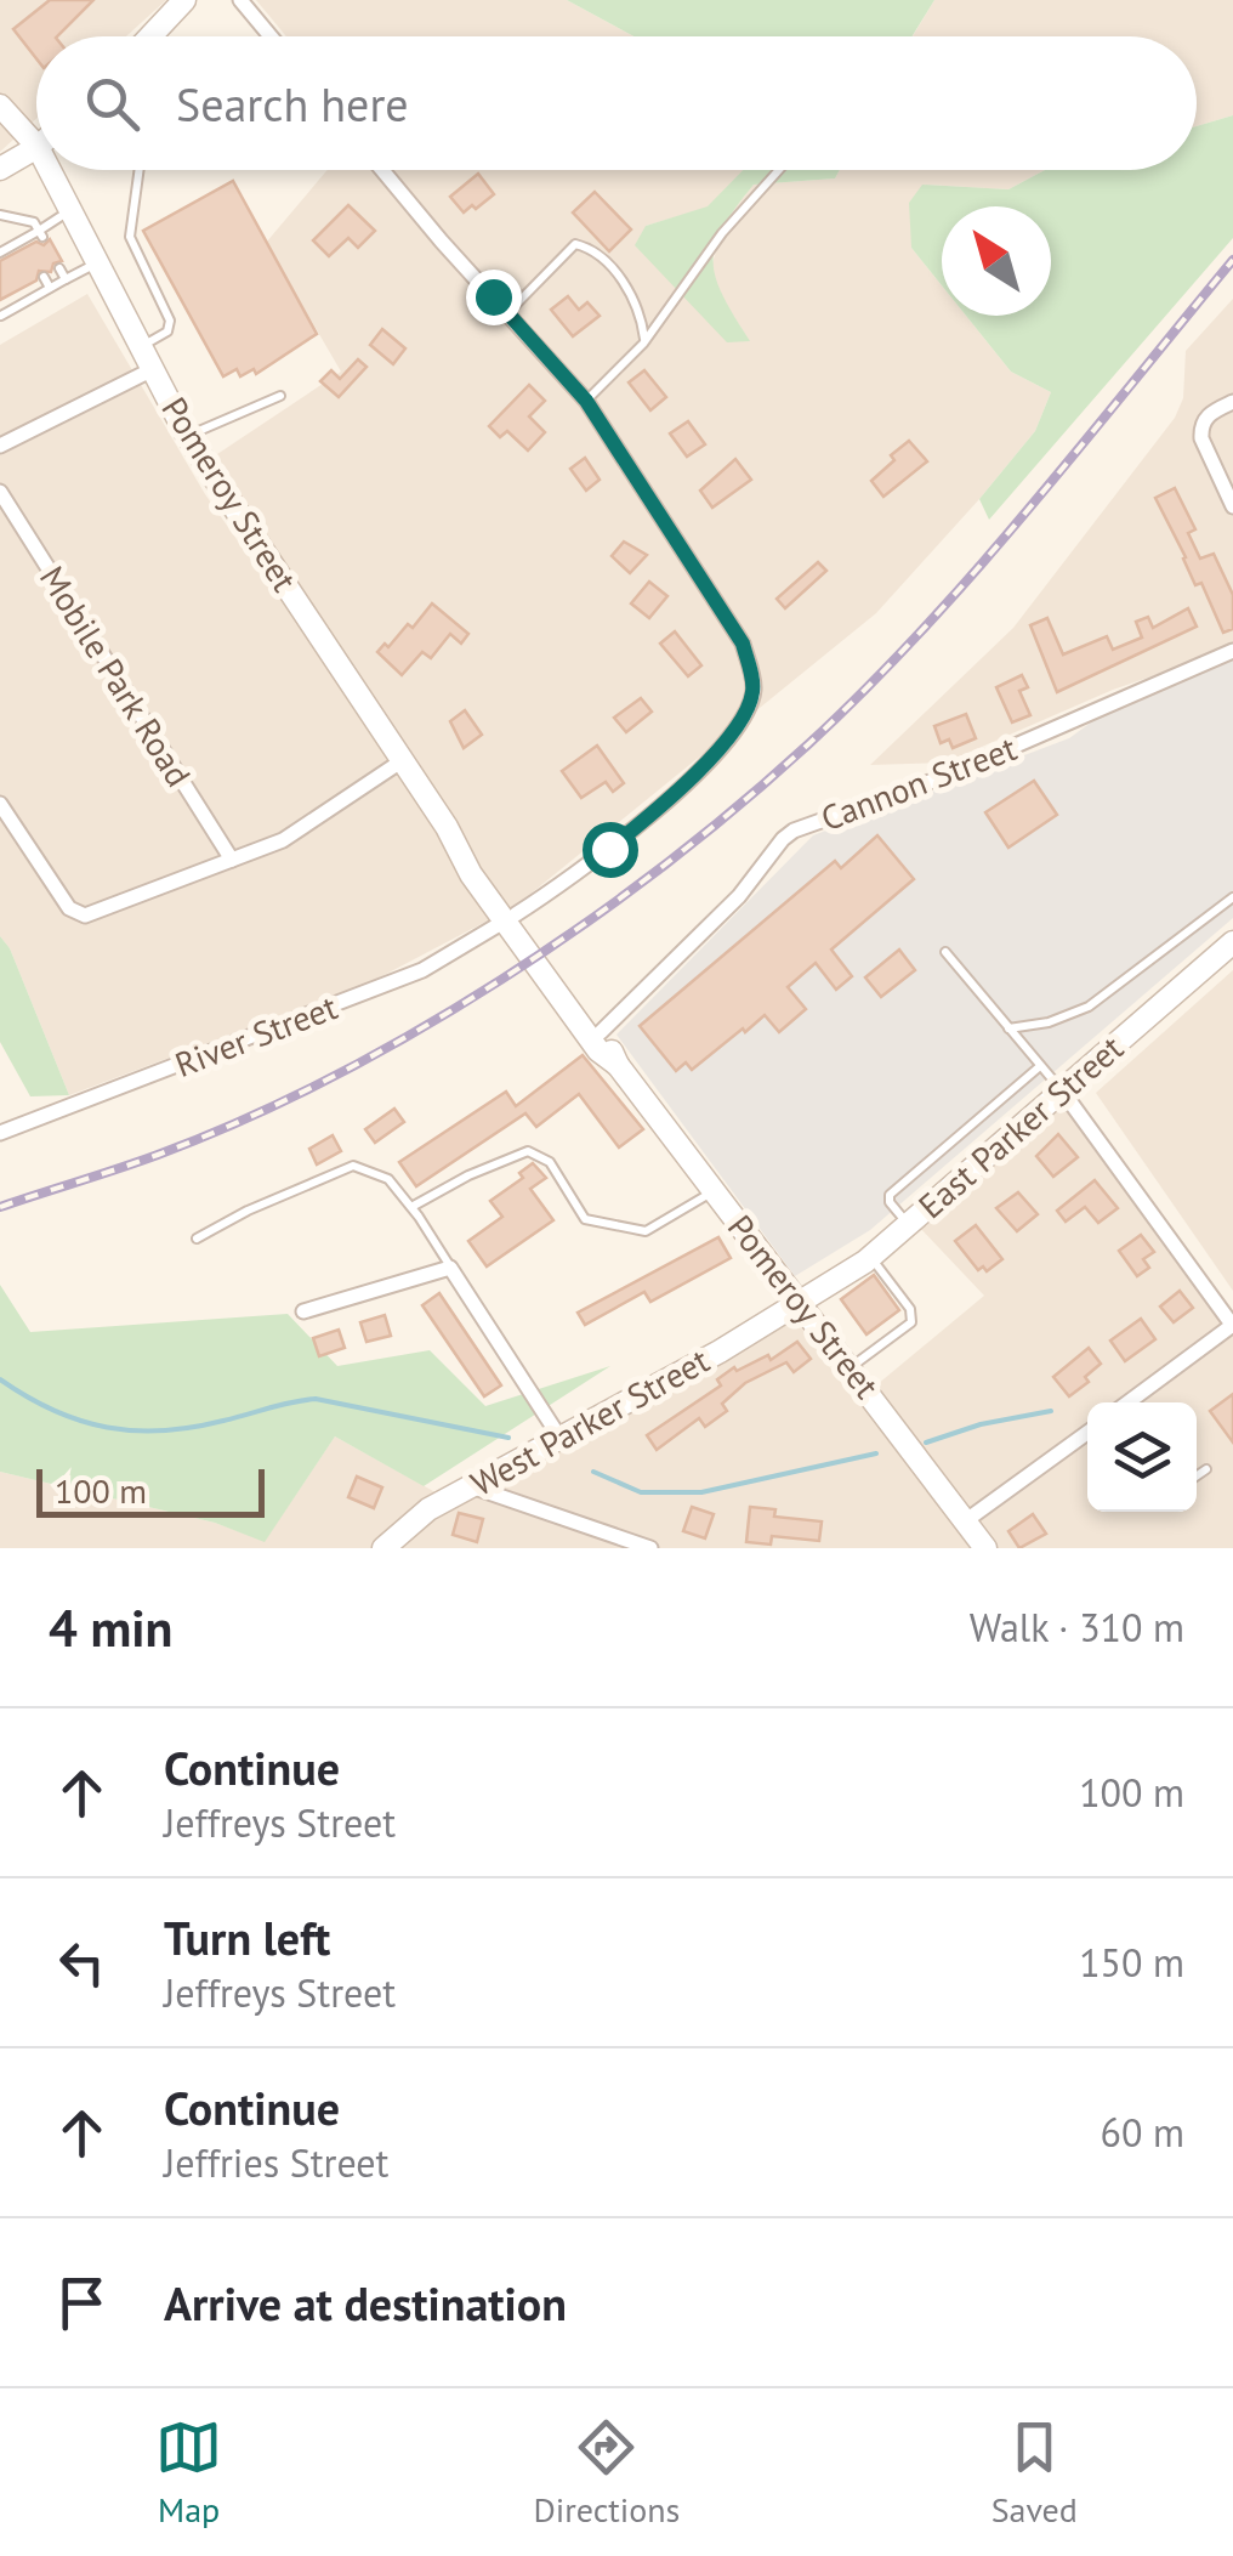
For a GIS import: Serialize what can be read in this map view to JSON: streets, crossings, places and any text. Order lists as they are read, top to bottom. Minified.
{"streets":{"street":["Pomeroy Street","Mobile Park Road","Cannon Street","River Street","East Parker Street","West Parker Street"]},"crossings":[["Pomeroy Street","Cannon Street"],["Pomeroy Street","River Street"],["Pomeroy Street","East Parker Street"],["Pomeroy Street","West Parker Street"],["East Parker Street","West Parker Street"]],"scale_bar":"100 m","north":"top left","page":{"search":"Search here","scale":"100 m","heading":["4 min","Walk · 310 m"],"list":[["Continue","Jeffreys Street","100 m"],["Turn left","Jeffreys Street","150 m"],["Continue","Jeffries Street","60 m"],"Arrive at destination"],"nav":["Map","Directions","Saved"]}}
